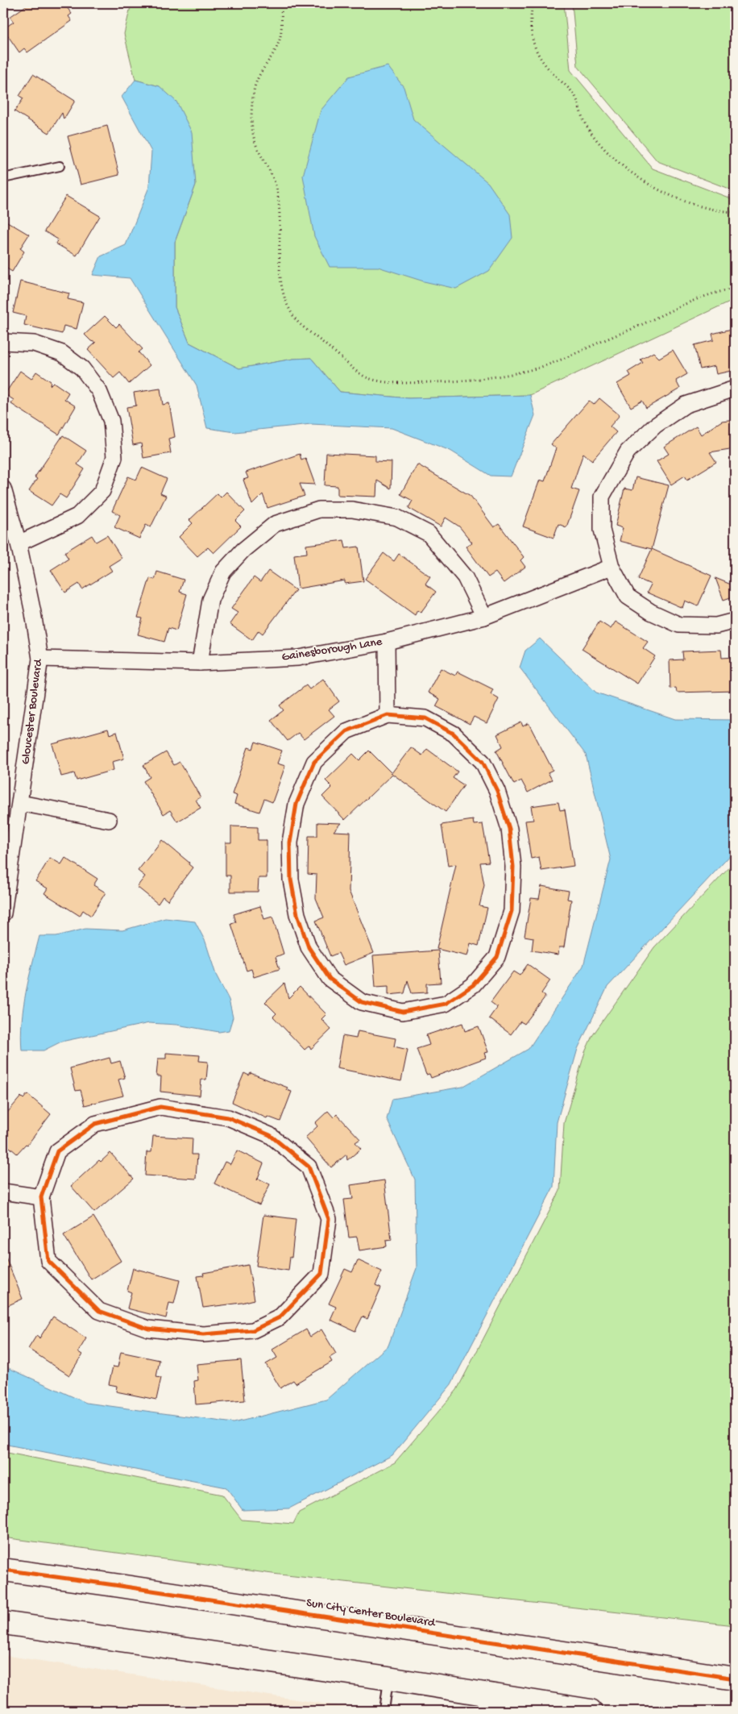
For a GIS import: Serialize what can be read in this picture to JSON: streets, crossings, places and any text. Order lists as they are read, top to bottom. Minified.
{"streets":{"main road":["Sun City Center Boulevard"],"street":["Gainesborough Lane","Gloucester Boulevard"]},"crossings":[["Gainesborough Lane","Gloucester Boulevard"]]}
